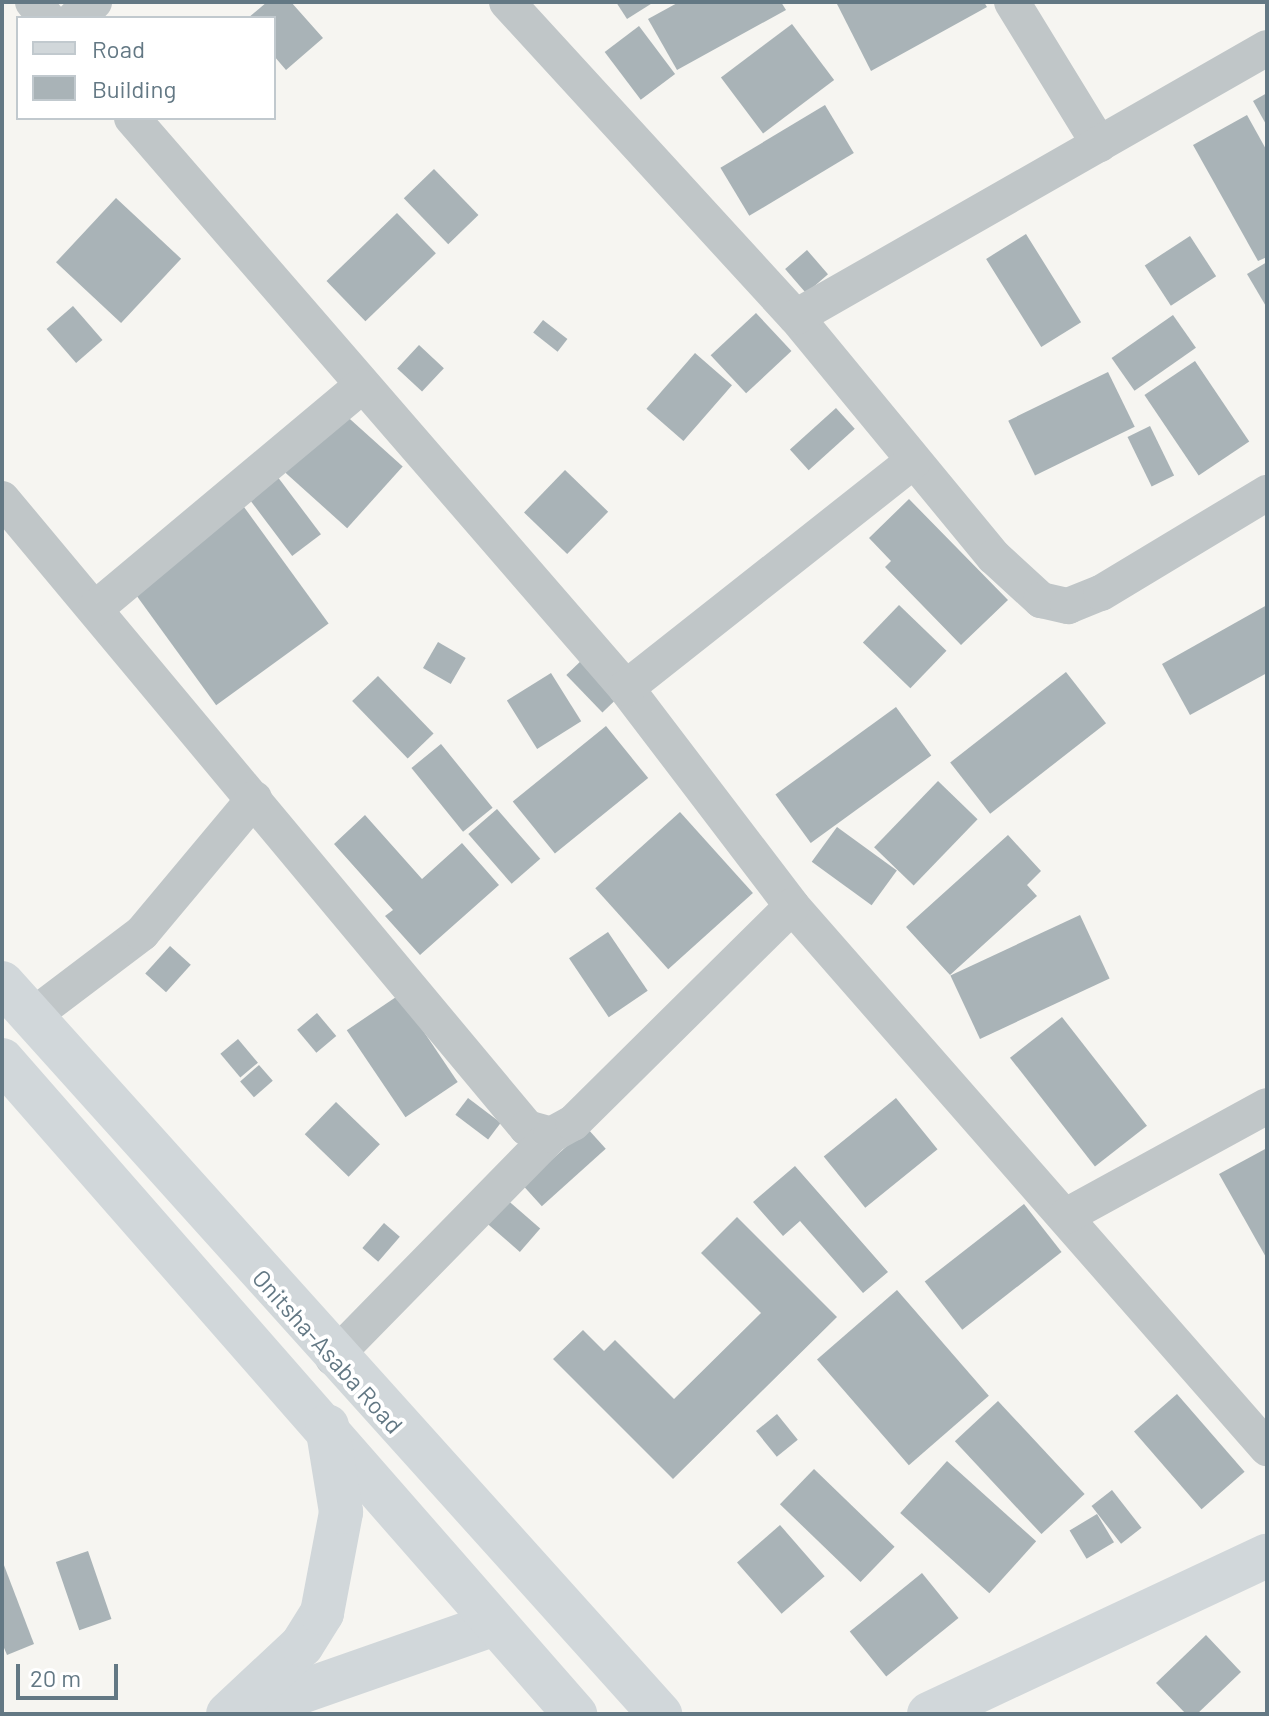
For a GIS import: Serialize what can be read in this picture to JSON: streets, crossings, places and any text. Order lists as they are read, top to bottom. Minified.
{"streets":{"main road":["Onitsha-Asaba Road"]},"legend":["Road","Building"],"scale_bar":"20 m"}
